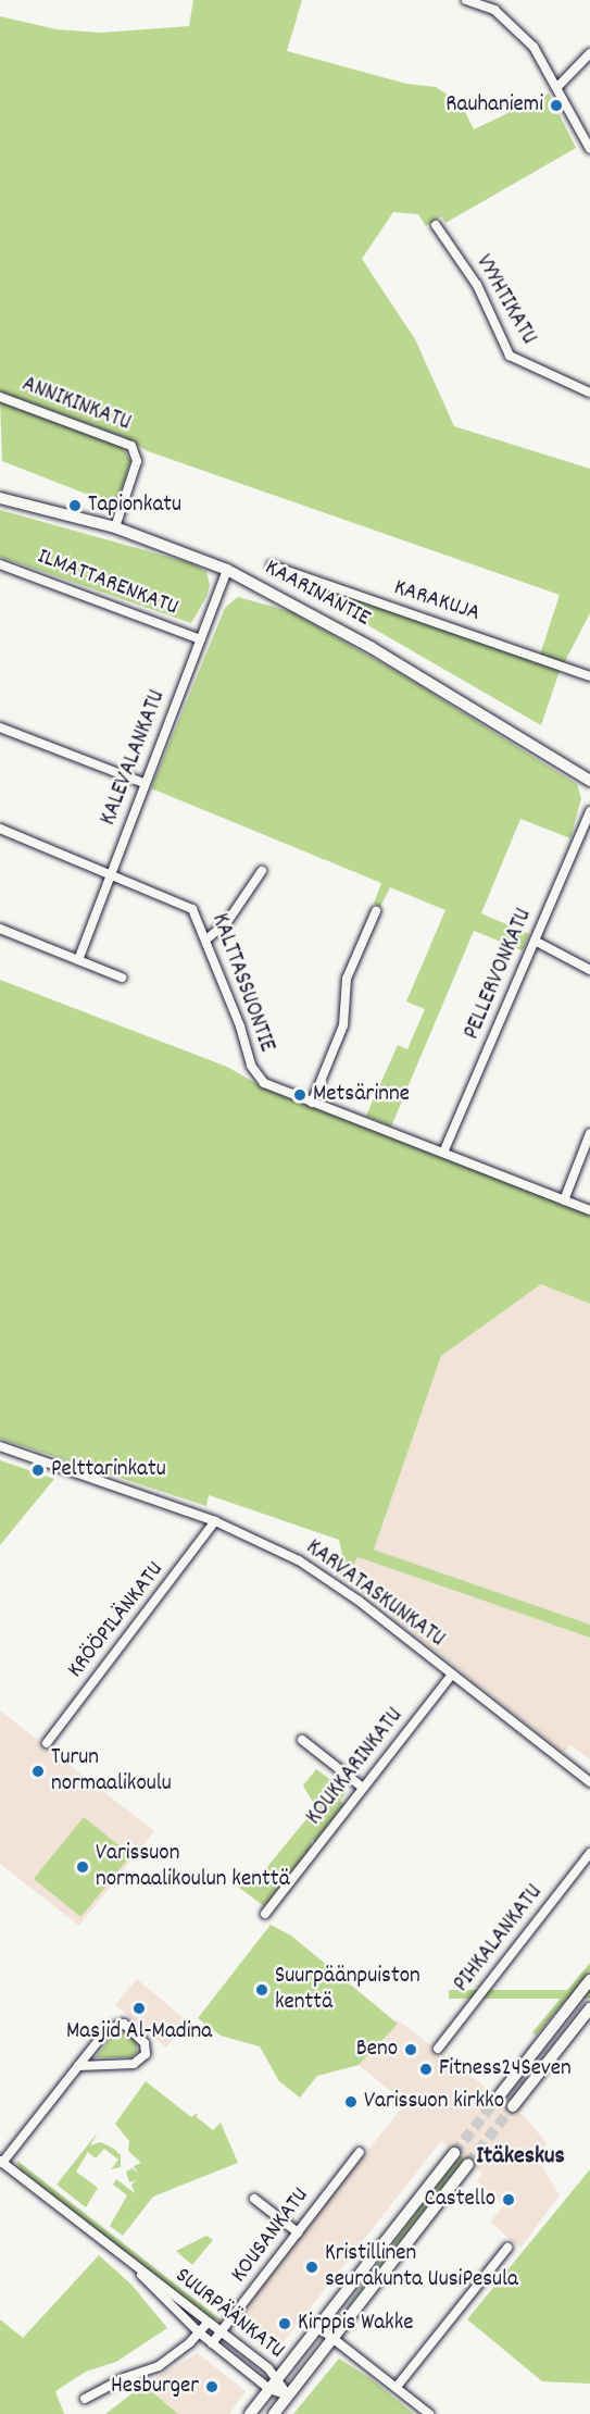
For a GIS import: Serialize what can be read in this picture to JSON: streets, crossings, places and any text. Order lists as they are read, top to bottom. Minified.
{"streets":{"main road":["KAARINANTIE"],"street":["VYYHTIKATU","ANNIKINKATU","ILMATTARENKATU","KARAKUJA","KALEVALANKATU","PELLERVONKATU","KALTTASSUONTIE","KARVATASKUNKATU","KRÖÖPILÄNKATU","KOUKKARINKATU","PIHKALANKATU","KOUSANKATU","SUURPÄÄNKATU"]},"crossings":[["ANNIKINKATU","KAARINANTIE"],["ILMATTARENKATU","KALEVALANKATU"],["KAARINANTIE","KALEVALANKATU"],["KALEVALANKATU","KALTTASSUONTIE"],["PELLERVONKATU","KALTTASSUONTIE"],["KARVATASKUNKATU","KRÖÖPILÄNKATU"],["KARVATASKUNKATU","KOUKKARINKATU"],["KOUSANKATU","SUURPÄÄNKATU"]],"districts":["Itäkeskus"],"places":["Rauhaniemi","Tapionkatu","Metsärinne","Pelttarinkatu","Turun normaalikoulu","Varissuon normaalikoulun kenttä","Suurpäänpuiston kenttä","Masjid Al-Madina","Beno","Fitness24Seven","Varissuon kirkko","Castello","Kristillinen seurakunta UusiPesula","Kirppis Wakke","Hesburger"]}
